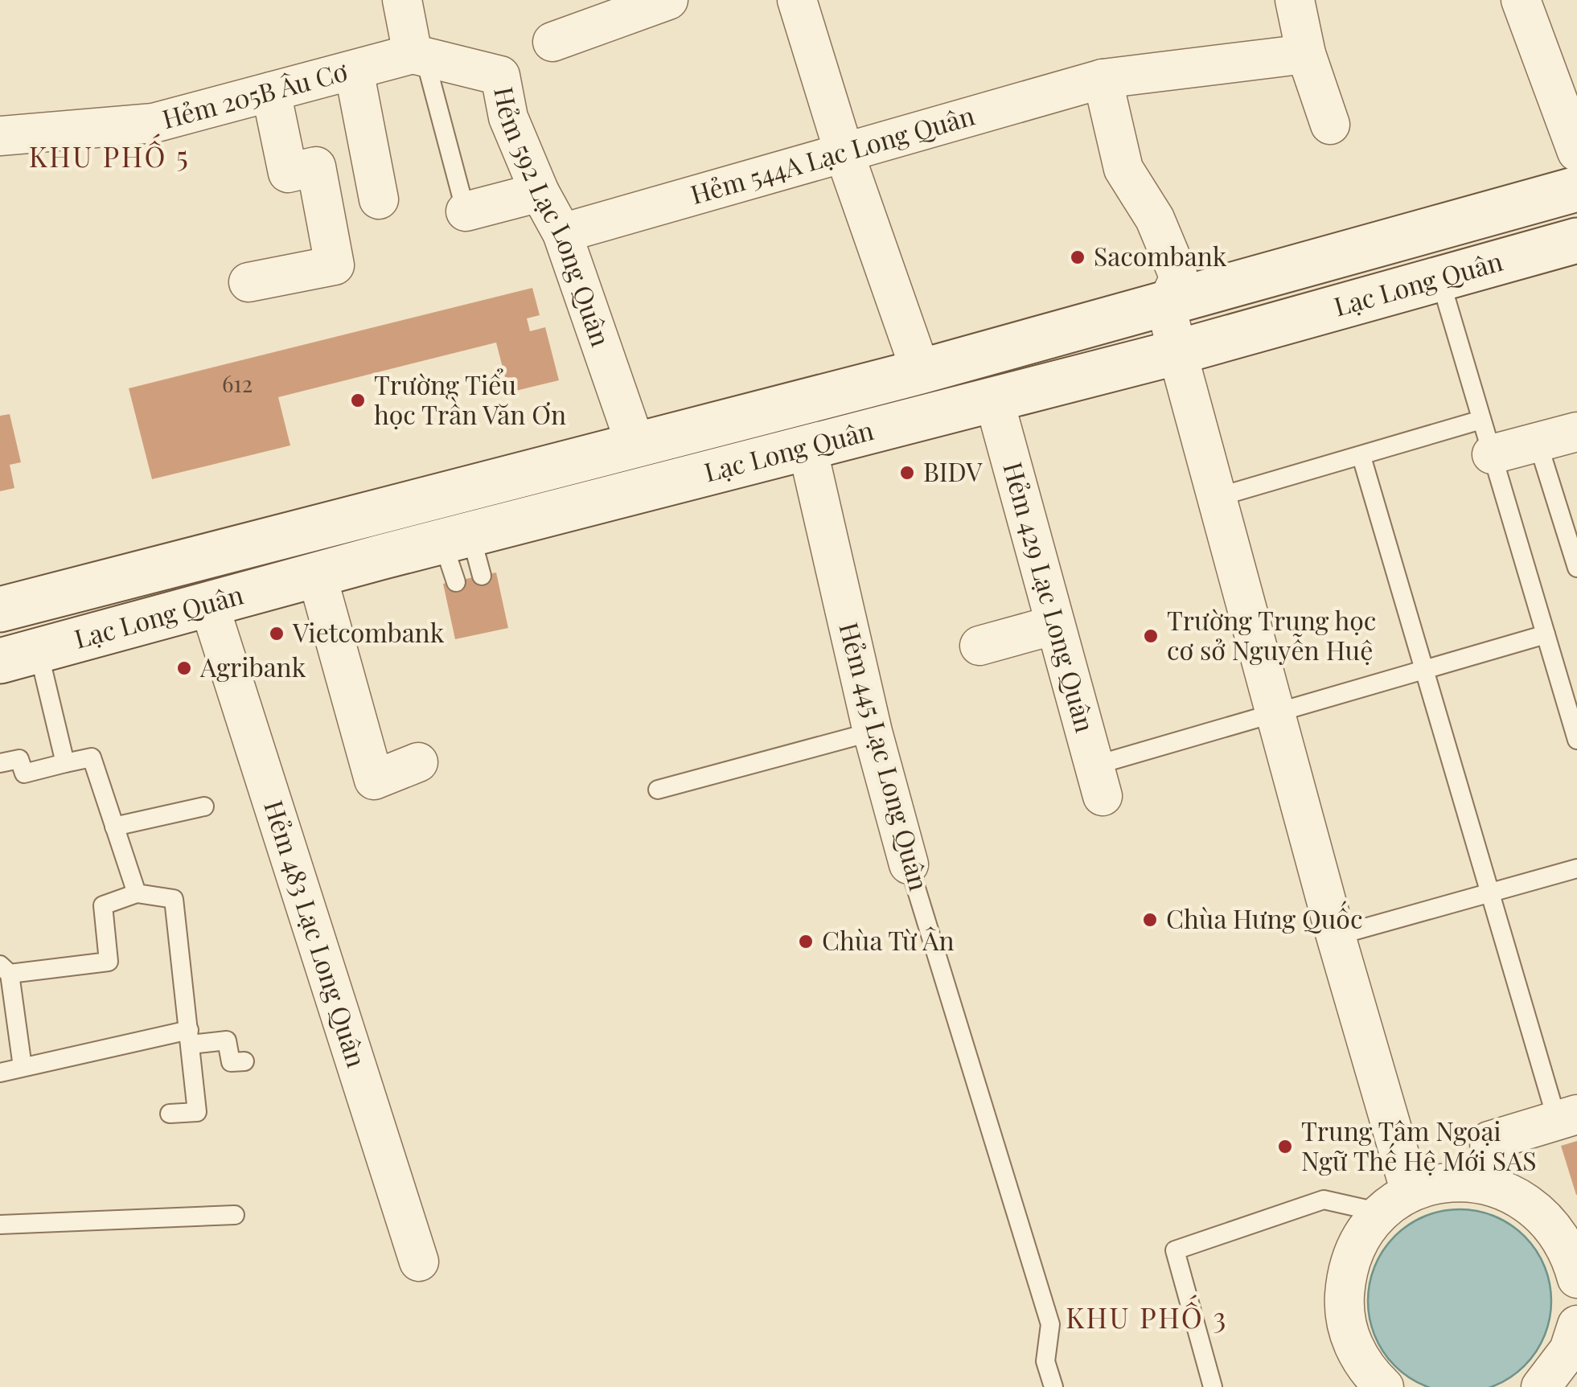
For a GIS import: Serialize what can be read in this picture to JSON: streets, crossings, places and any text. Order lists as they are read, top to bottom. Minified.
{"streets":{"main road":["Lạc Long Quân"],"street":["Hẻm 205B Âu Cơ","Hẻm 544A Lạc Long Quân","Hẻm 592 Lạc Long Quân","Hẻm 429 Lạc Long Quân","Hẻm 445 Lạc Long Quân","Hẻm 483 Lạc Long Quân"]},"crossings":[["Hẻm 205B Âu Cơ","Hẻm 592 Lạc Long Quân"],["Hẻm 544A Lạc Long Quân","Hẻm 592 Lạc Long Quân"],["Hẻm 592 Lạc Long Quân","Lạc Long Quân"],["Lạc Long Quân","Hẻm 429 Lạc Long Quân"],["Lạc Long Quân","Hẻm 445 Lạc Long Quân"],["Lạc Long Quân","Hẻm 483 Lạc Long Quân"]],"districts":["KHU PHỐ 5","KHU PHỐ 3"],"places":["Sacombank","Trường Tiểu học Trần Văn Ơn","BIDV","Vietcombank","Trường Trung học cơ sở Nguyễn Huệ","Agribank","Chùa Hưng Quốc","Chùa Từ Ân","Trung Tâm Ngoại Ngữ Thế Hệ Mới SAS"],"house_numbers":["612"]}
